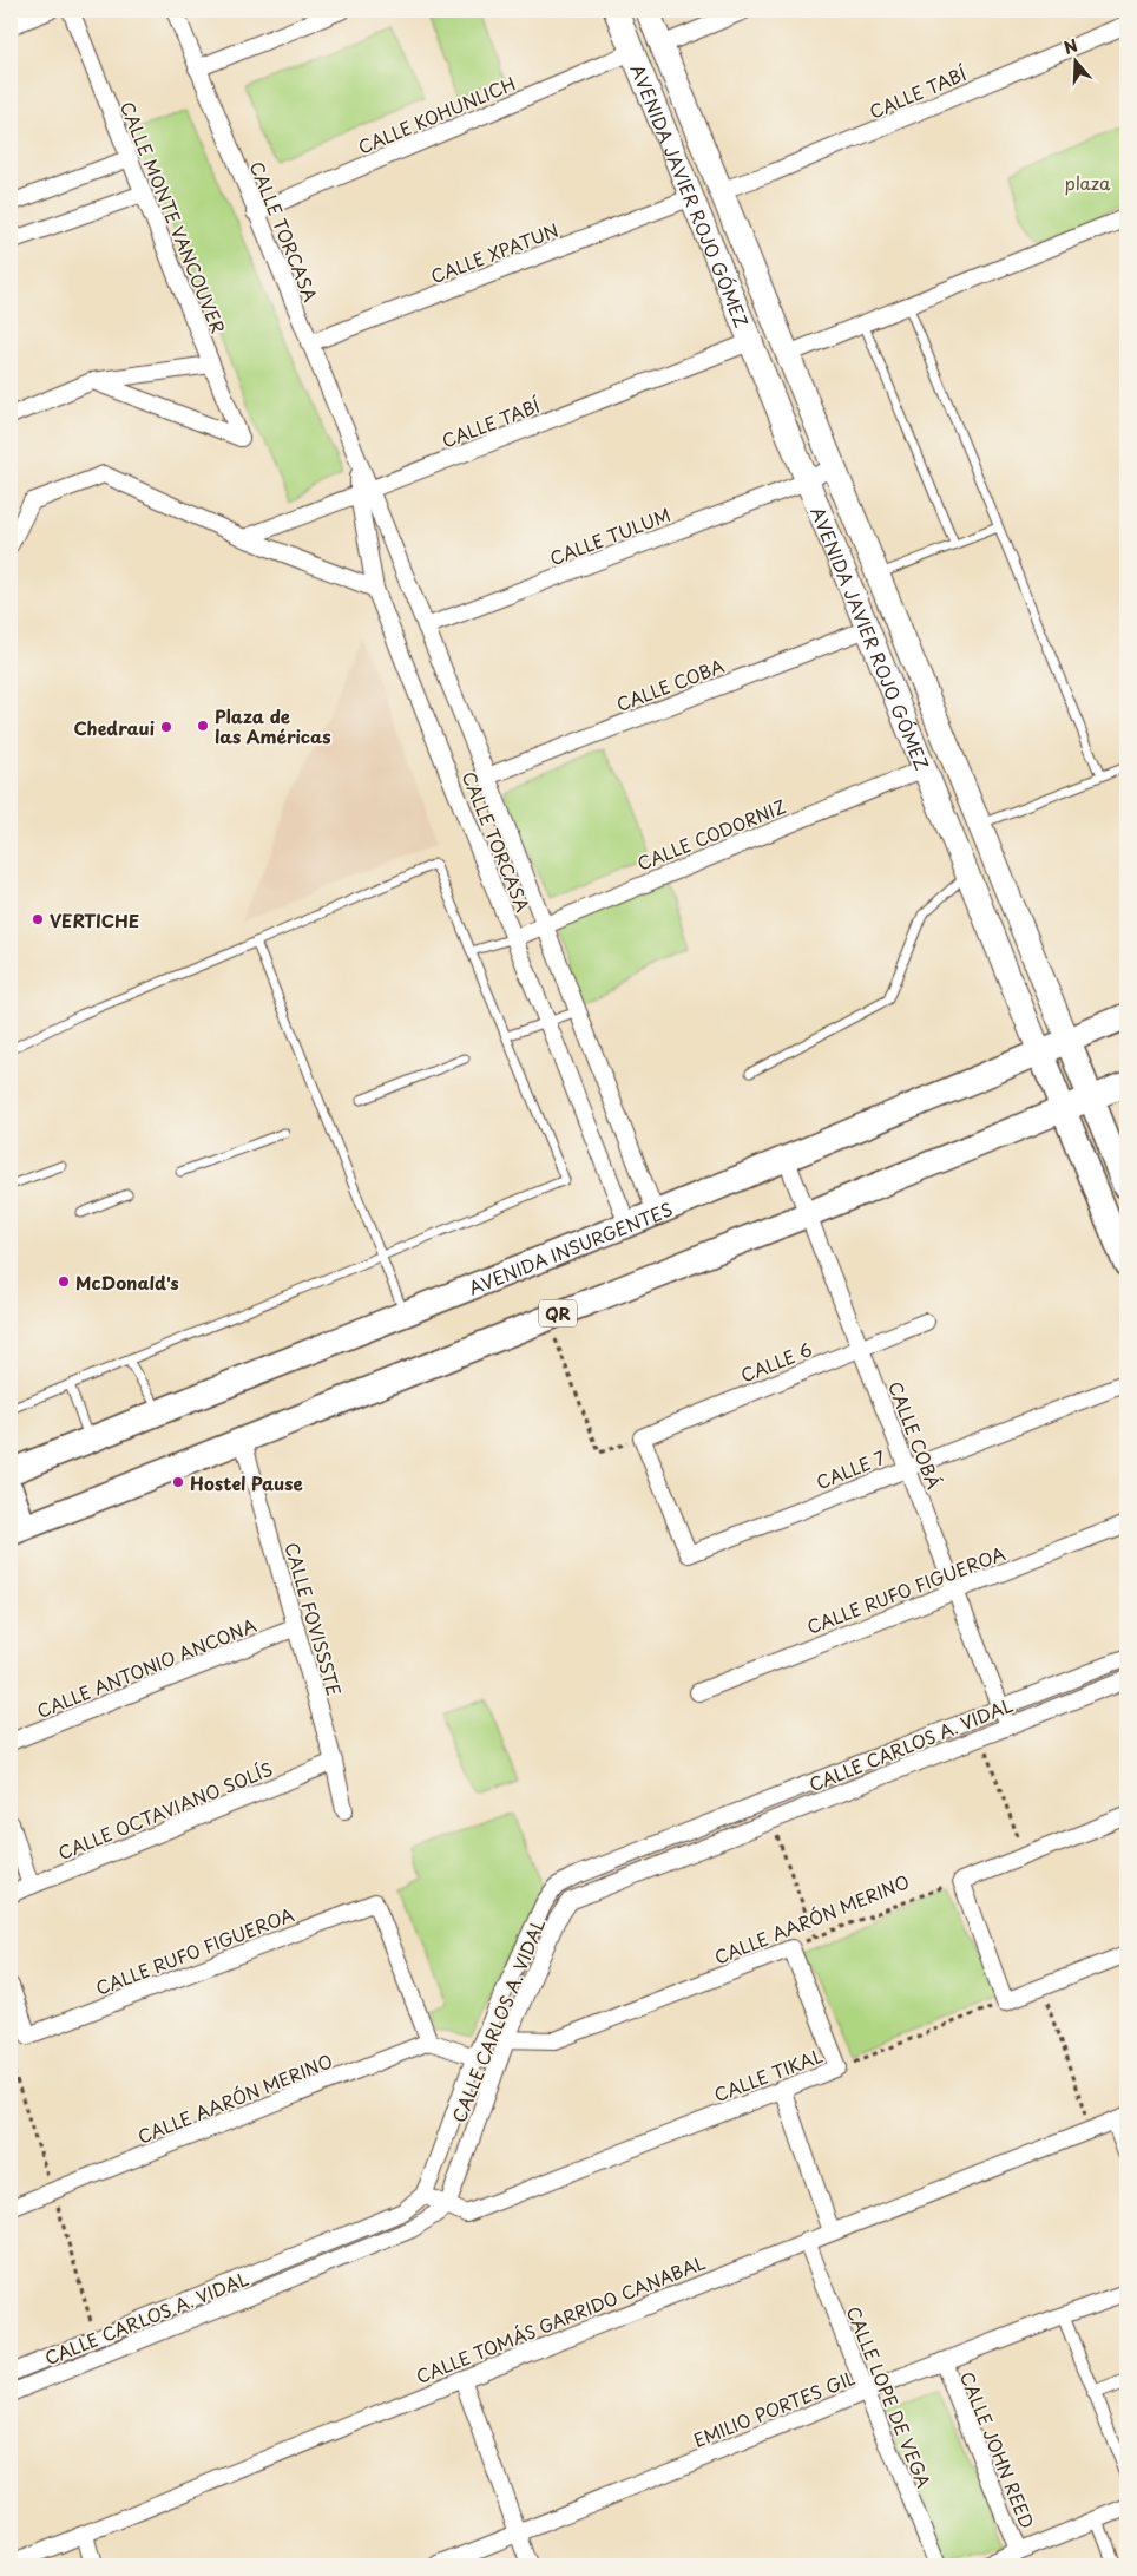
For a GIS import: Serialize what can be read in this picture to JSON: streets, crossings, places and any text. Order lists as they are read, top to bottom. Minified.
{"streets":{"main road":["AVENIDA JAVIER ROJO GÓMEZ","AVENIDA INSURGENTES","QR"],"street":["CALLE TABÍ","CALLE KOHUNLICH","CALLE MONTE VANCOUVER","CALLE TORCASA","CALLE XPATUN","CALLE TULUM","CALLE COBA","CALLE CODORNIZ","CALLE 6","CALLE COBÁ","CALLE 7","CALLE RUFO FIGUEROA","CALLE FOVISSSTE","CALLE ANTONIO ANCONA","CALLE CARLOS A. VIDAL","CALLE OCTAVIANO SOLÍS","CALLE AARÓN MERINO","CALLE TIKAL","CALLE TOMÁS GARRIDO CANABAL","CALLE LOPE DE VEGA","EMILIO PORTES GIL","CALLE JOHN REED"]},"crossings":[["CALLE TABÍ","AVENIDA JAVIER ROJO GÓMEZ"],["CALLE TABÍ","CALLE TORCASA"],["CALLE KOHUNLICH","AVENIDA JAVIER ROJO GÓMEZ"],["CALLE KOHUNLICH","CALLE TORCASA"],["AVENIDA JAVIER ROJO GÓMEZ","CALLE XPATUN"],["AVENIDA JAVIER ROJO GÓMEZ","CALLE TULUM"],["AVENIDA JAVIER ROJO GÓMEZ","CALLE COBA"],["AVENIDA JAVIER ROJO GÓMEZ","CALLE CODORNIZ"],["AVENIDA JAVIER ROJO GÓMEZ","AVENIDA INSURGENTES"],["AVENIDA JAVIER ROJO GÓMEZ","QR"],["CALLE TORCASA","CALLE XPATUN"],["CALLE TORCASA","CALLE TULUM"],["CALLE TORCASA","CALLE COBA"],["CALLE TORCASA","CALLE CODORNIZ"],["CALLE TORCASA","AVENIDA INSURGENTES"],["AVENIDA INSURGENTES","CALLE COBÁ"],["QR","CALLE COBÁ"],["QR","CALLE FOVISSSTE"],["CALLE 6","CALLE COBÁ"],["CALLE 6","CALLE 7"],["CALLE COBÁ","CALLE 7"],["CALLE COBÁ","CALLE RUFO FIGUEROA"],["CALLE COBÁ","CALLE CARLOS A. VIDAL"],["CALLE RUFO FIGUEROA","CALLE AARÓN MERINO"],["CALLE FOVISSSTE","CALLE ANTONIO ANCONA"],["CALLE FOVISSSTE","CALLE OCTAVIANO SOLÍS"],["CALLE CARLOS A. VIDAL","CALLE AARÓN MERINO"],["CALLE CARLOS A. VIDAL","CALLE TIKAL"],["CALLE TOMÁS GARRIDO CANABAL","CALLE LOPE DE VEGA"],["CALLE LOPE DE VEGA","EMILIO PORTES GIL"],["EMILIO PORTES GIL","CALLE JOHN REED"]],"parks":["plaza"],"places":["Plaza de las Américas","Chedraui","VERTICHE","McDonald's","Hostel Pause"],"north":"top"}
